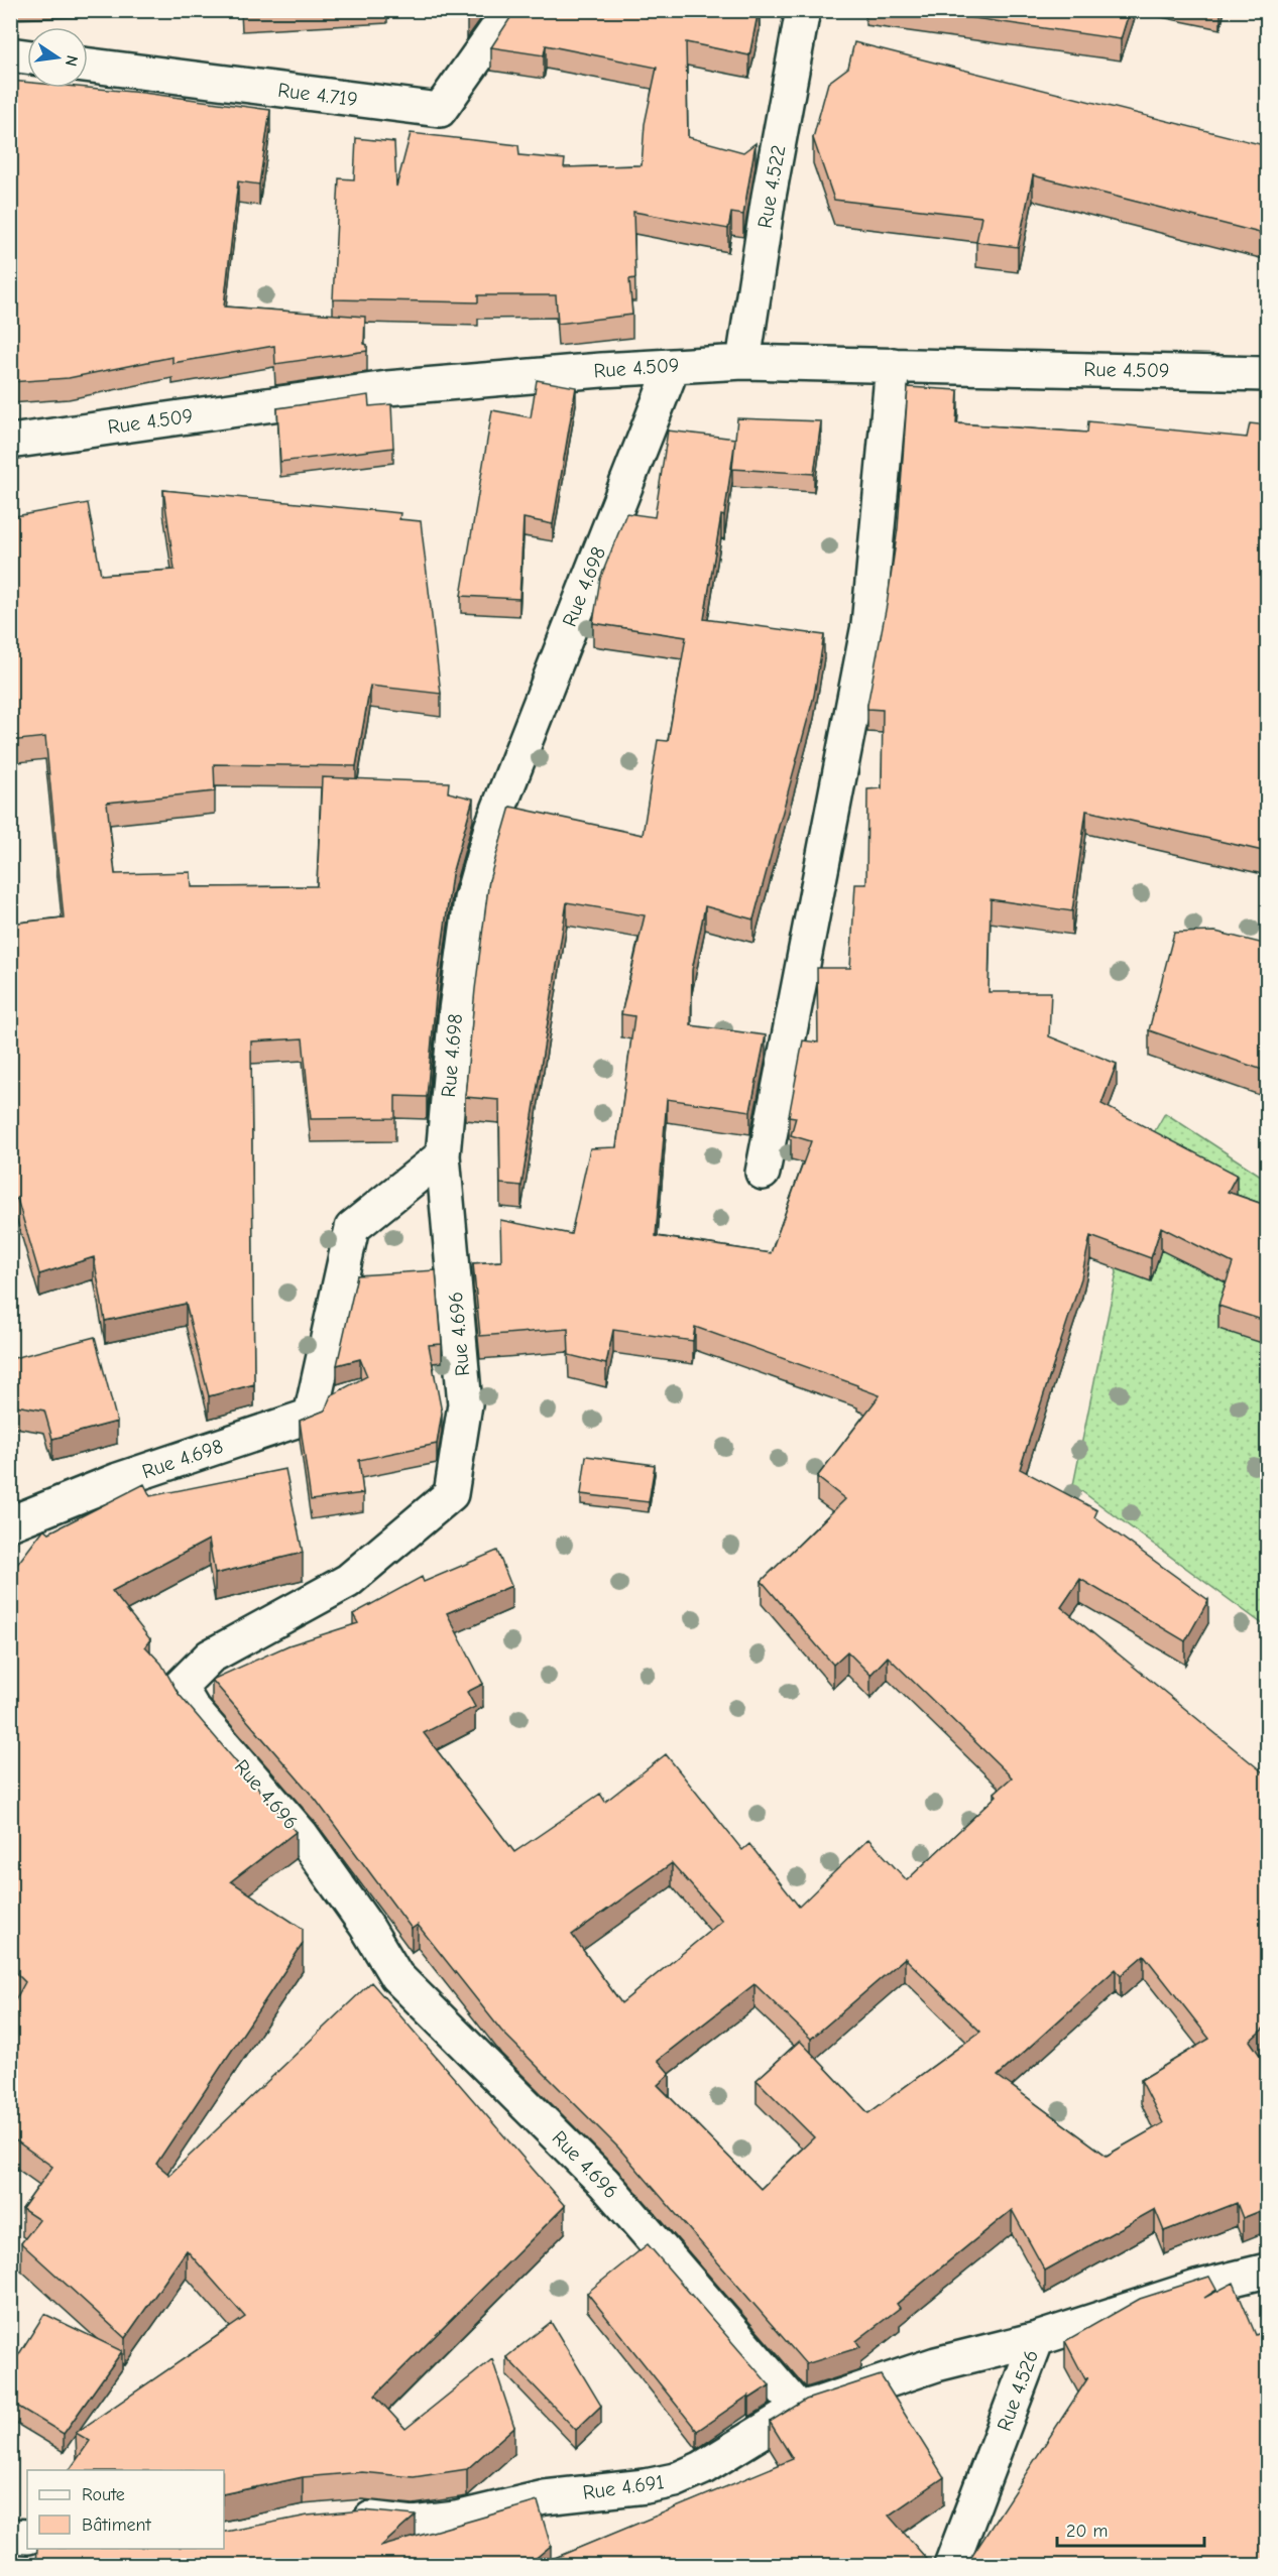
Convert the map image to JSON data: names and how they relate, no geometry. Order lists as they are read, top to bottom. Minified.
{"streets":{"street":["Rue 4.719","Rue 4.522","Rue 4.509","Rue 4.698","Rue 4.696","Rue 4.526","Rue 4.691"]},"crossings":[["Rue 4.522","Rue 4.509"],["Rue 4.509","Rue 4.698"],["Rue 4.698","Rue 4.696"],["Rue 4.696","Rue 4.691"],["Rue 4.526","Rue 4.691"]],"legend":["Route","Bâtiment"],"scale_bar":"20 m","north":"right"}
